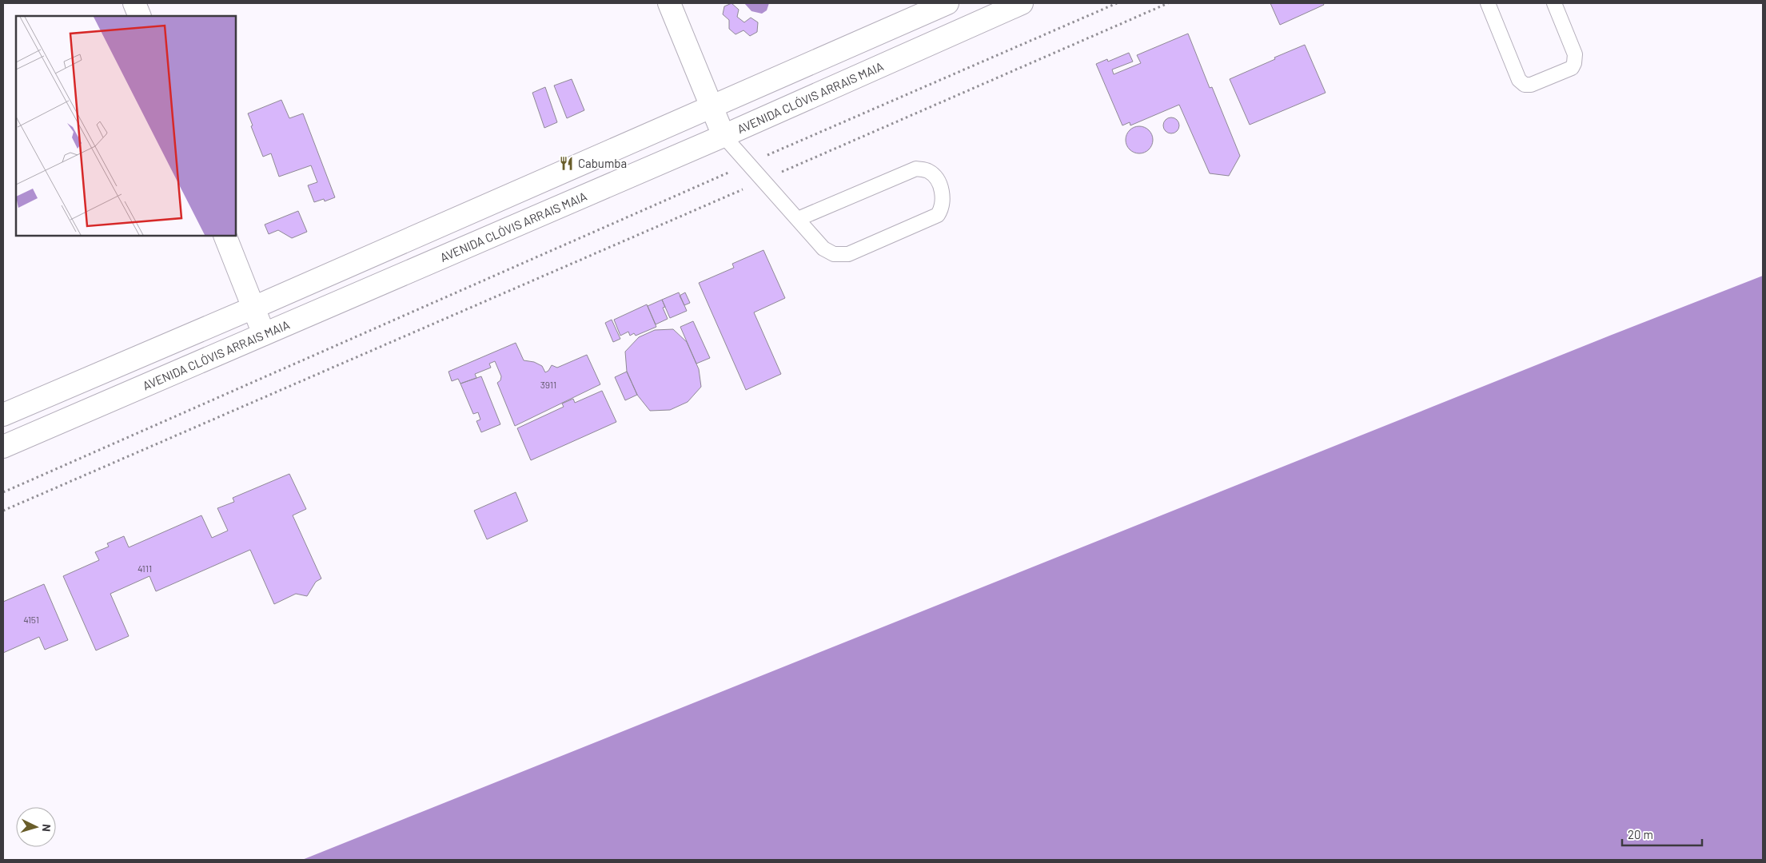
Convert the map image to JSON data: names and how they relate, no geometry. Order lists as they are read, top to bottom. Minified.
{"streets":{"main road":["AVENIDA CLÓVIS ARRAIS MAIA"]},"places":{"restaurant":["Cabumba"]},"house_numbers":["3911","4111","4151"],"scale_bar":"20 m","north":"right"}
